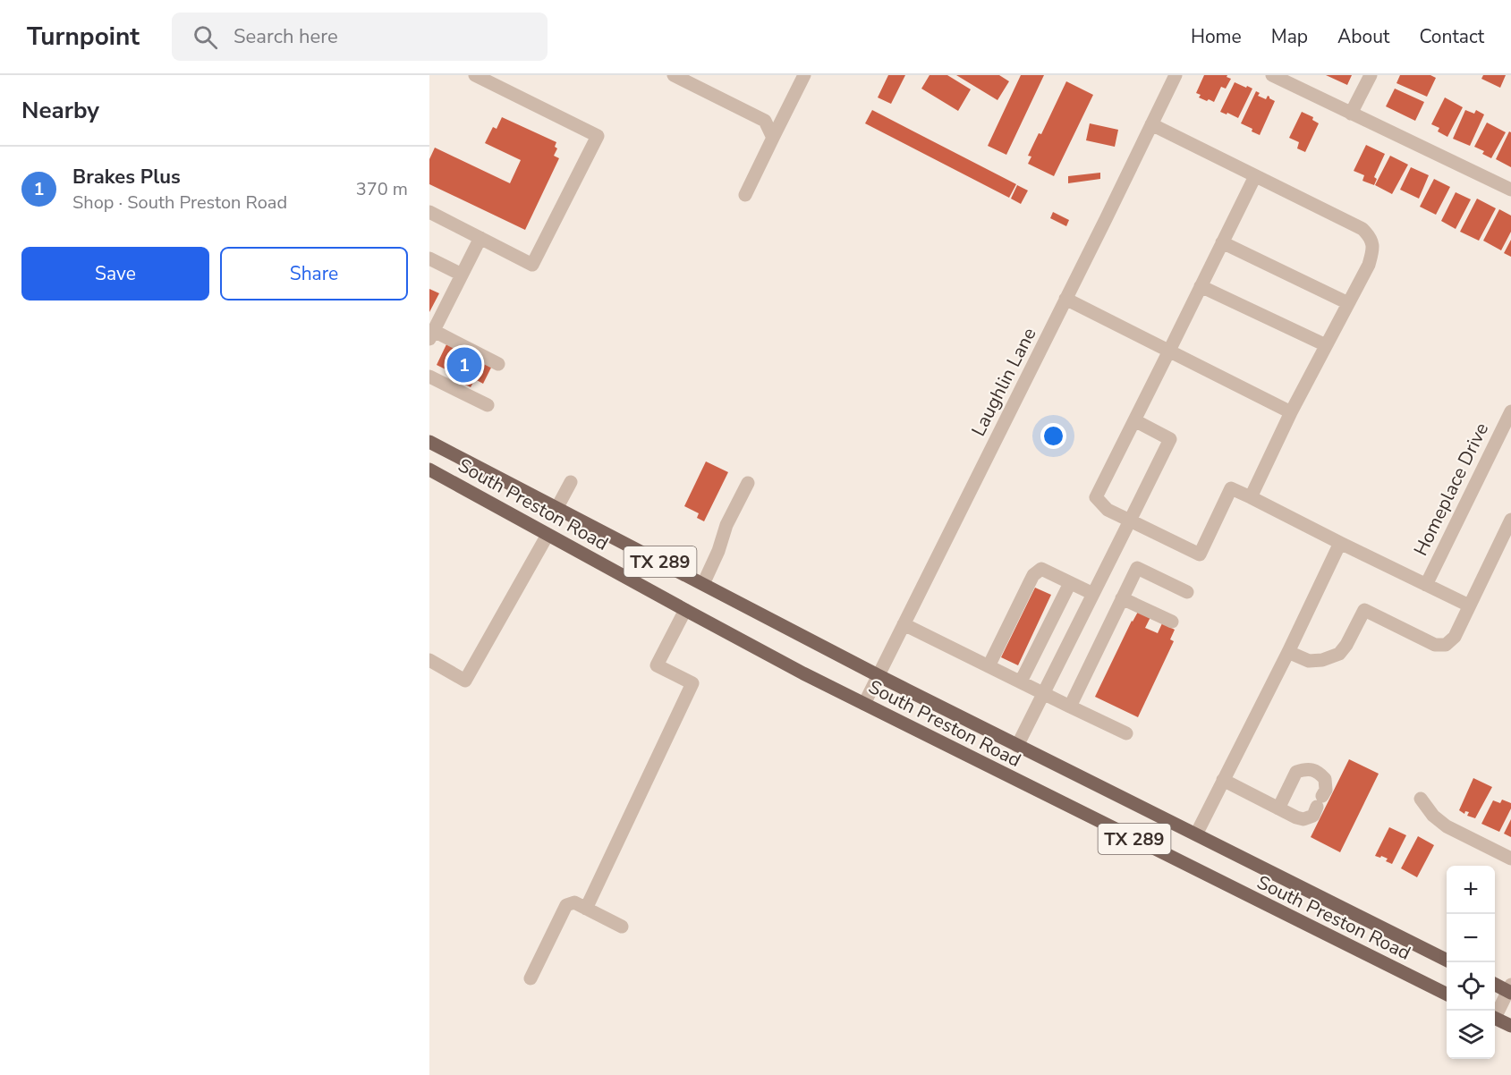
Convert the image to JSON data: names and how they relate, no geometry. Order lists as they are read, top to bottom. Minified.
{"streets":{"main road":["South Preston Road","TX 289"],"street":["Laughlin Lane","Homeplace Drive"]},"crossings":[["Laughlin Lane","South Preston Road"]],"page":{"header":"Turnpoint","search":"Search here","nav":["Home","Map","About","Contact"],"heading":"Nearby","list":[{"mark":"1","name":"Brakes Plus","note":"Shop · South Preston Road","value":"370 m"}],"buttons":["Save","Share"],"pins":"1","map_buttons":["+","−"]}}
